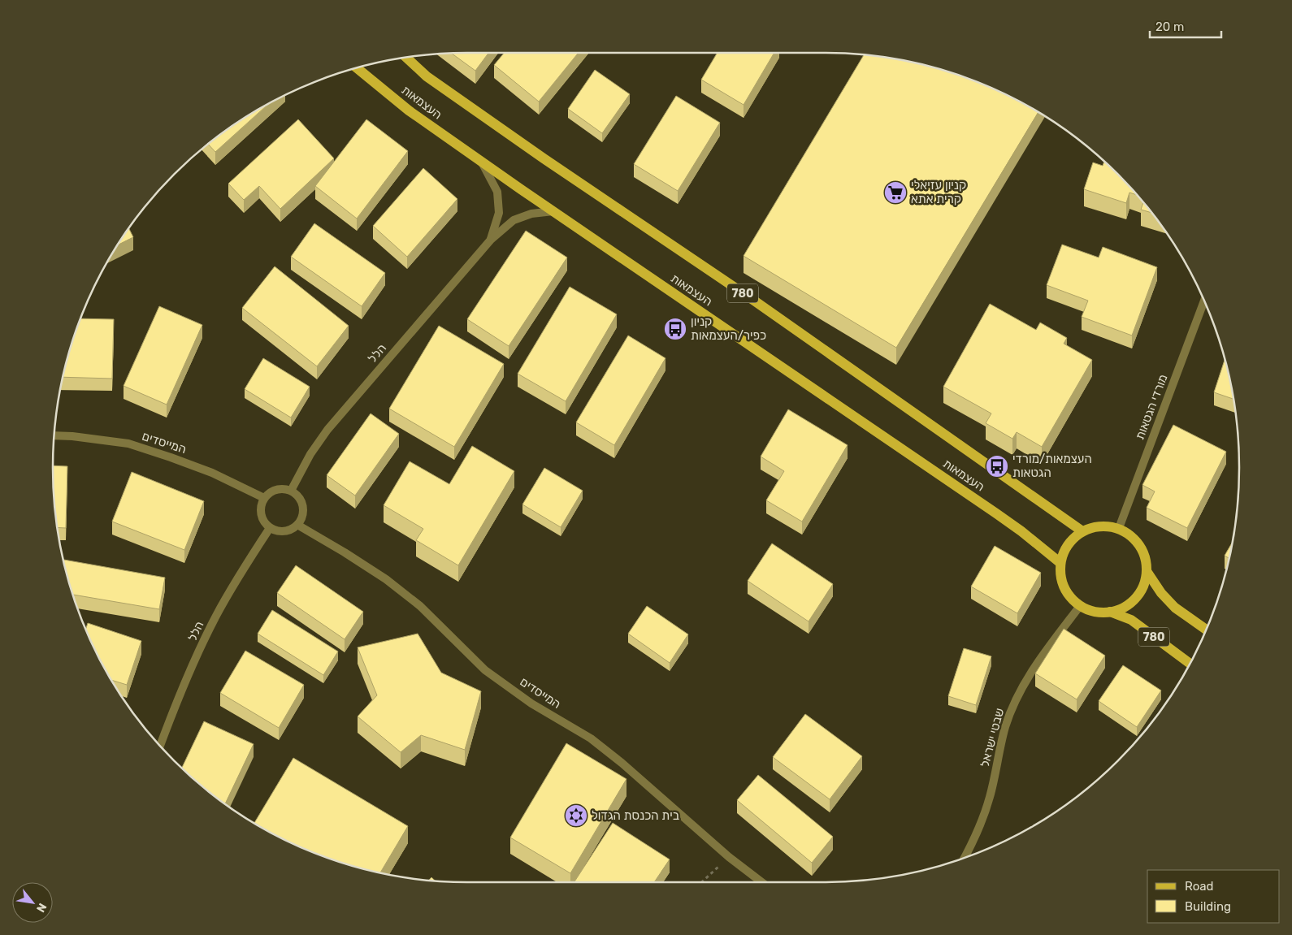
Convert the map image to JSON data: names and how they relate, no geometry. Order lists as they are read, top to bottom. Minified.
{"streets":{"main road":["העצמאות","780"],"street":["הלל","מורדי הגטאות","המייסדים","שבטי ישראל"]},"crossings":[["העצמאות","780"],["העצמאות","הלל"],["העצמאות","מורדי הגטאות"],["העצמאות","שבטי ישראל"],["780","מורדי הגטאות"],["780","שבטי ישראל"],["הלל","המייסדים"],["מורדי הגטאות","שבטי ישראל"]],"places":{"supermarket":["קניון עזיאלי קרית אתא"],"bus stop":["קניון כפיר/העצמאות","העצמאות/מורדי הגטאות"],"synagogue":["בית הכנסת הגדול"]},"legend":["Road","Building"],"scale_bar":"20 m","north":"bottom right"}
